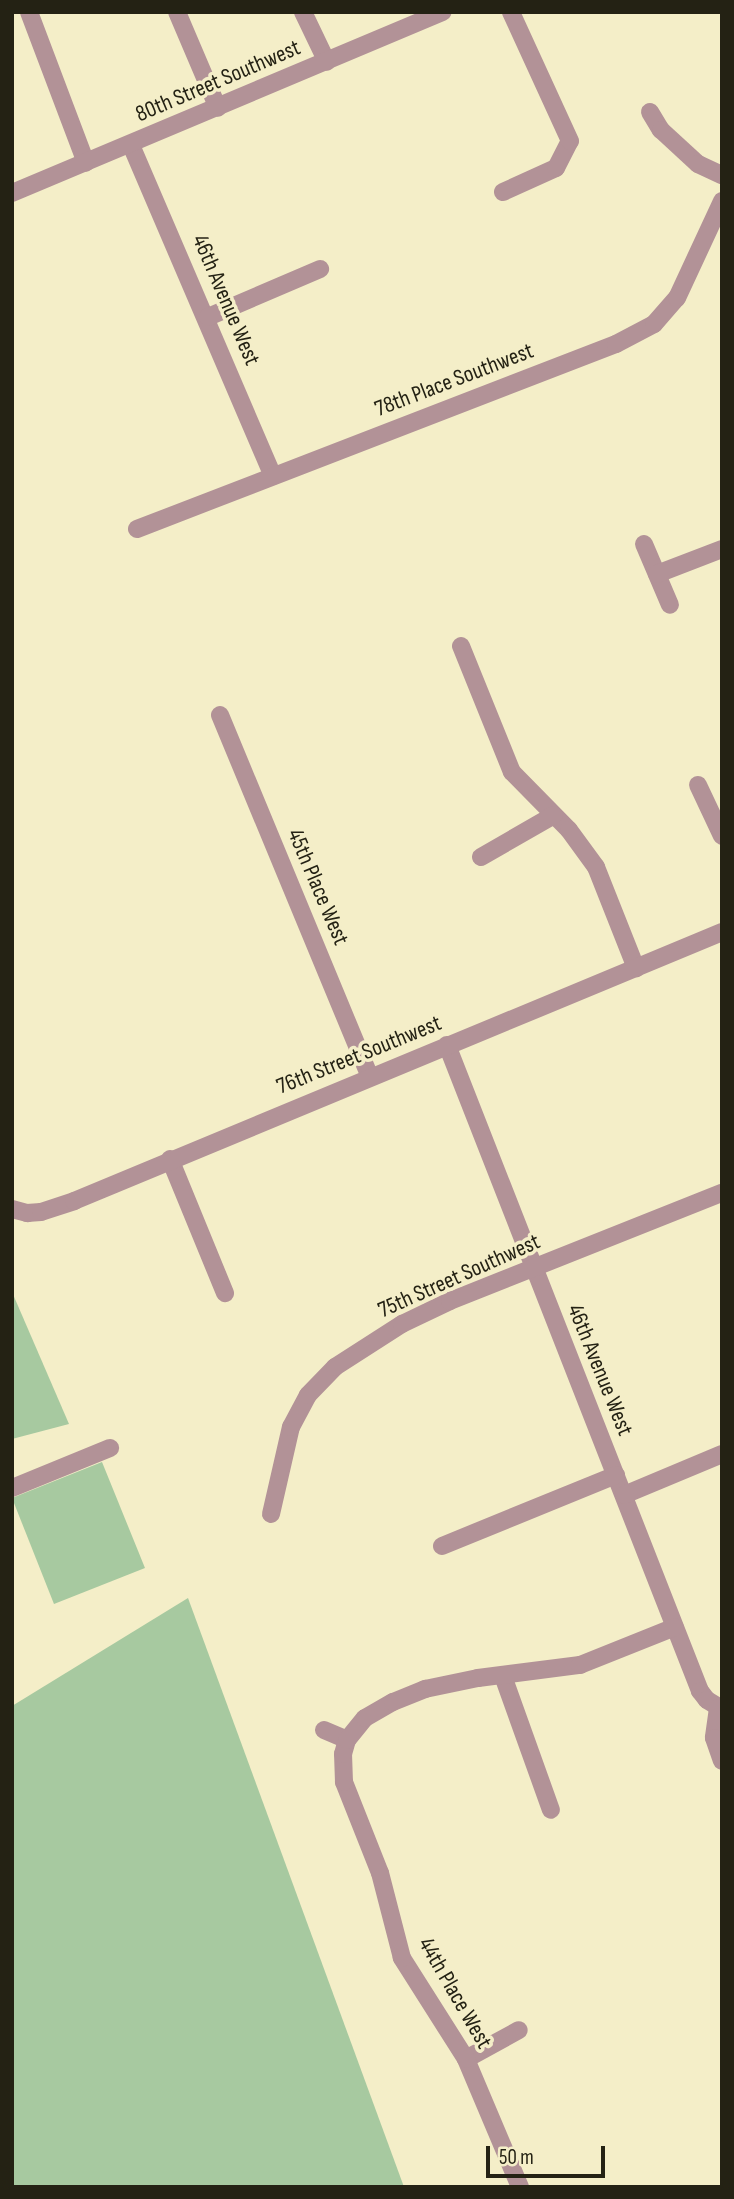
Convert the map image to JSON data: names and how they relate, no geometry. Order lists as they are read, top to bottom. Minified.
{"streets":{"street":["80th Street Southwest","46th Avenue West","78th Place Southwest","45th Place West","76th Street Southwest","75th Street Southwest","44th Place West"]},"crossings":[["80th Street Southwest","46th Avenue West"],["46th Avenue West","78th Place Southwest"],["46th Avenue West","76th Street Southwest"],["46th Avenue West","75th Street Southwest"],["45th Place West","76th Street Southwest"]],"scale_bar":"50 m"}
